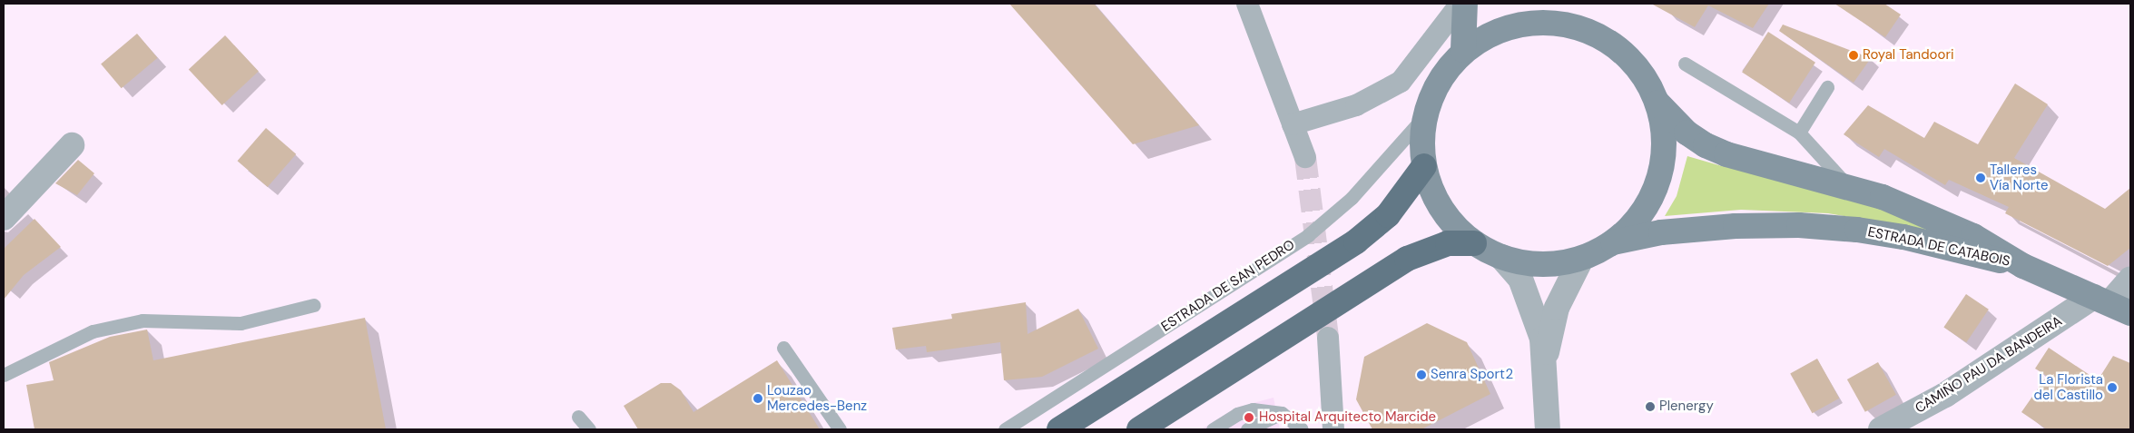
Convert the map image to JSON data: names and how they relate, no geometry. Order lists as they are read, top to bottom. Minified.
{"streets":{"main road":["ESTRADA DE CATABOIS"],"street":["CAMIÑO PAU DA BANDEIRA"],"lane":["ESTRADA DE SAN PEDRO"]},"crossings":[["ESTRADA DE CATABOIS","ESTRADA DE SAN PEDRO"],["ESTRADA DE CATABOIS","CAMIÑO PAU DA BANDEIRA"]],"places":["Royal Tandoori","Talleres Vía Norte","Senra Sport2","La Florista del Castillo","Louzao Mercedes-Benz","Plenergy","Hospital Arquitecto Marcide"]}
